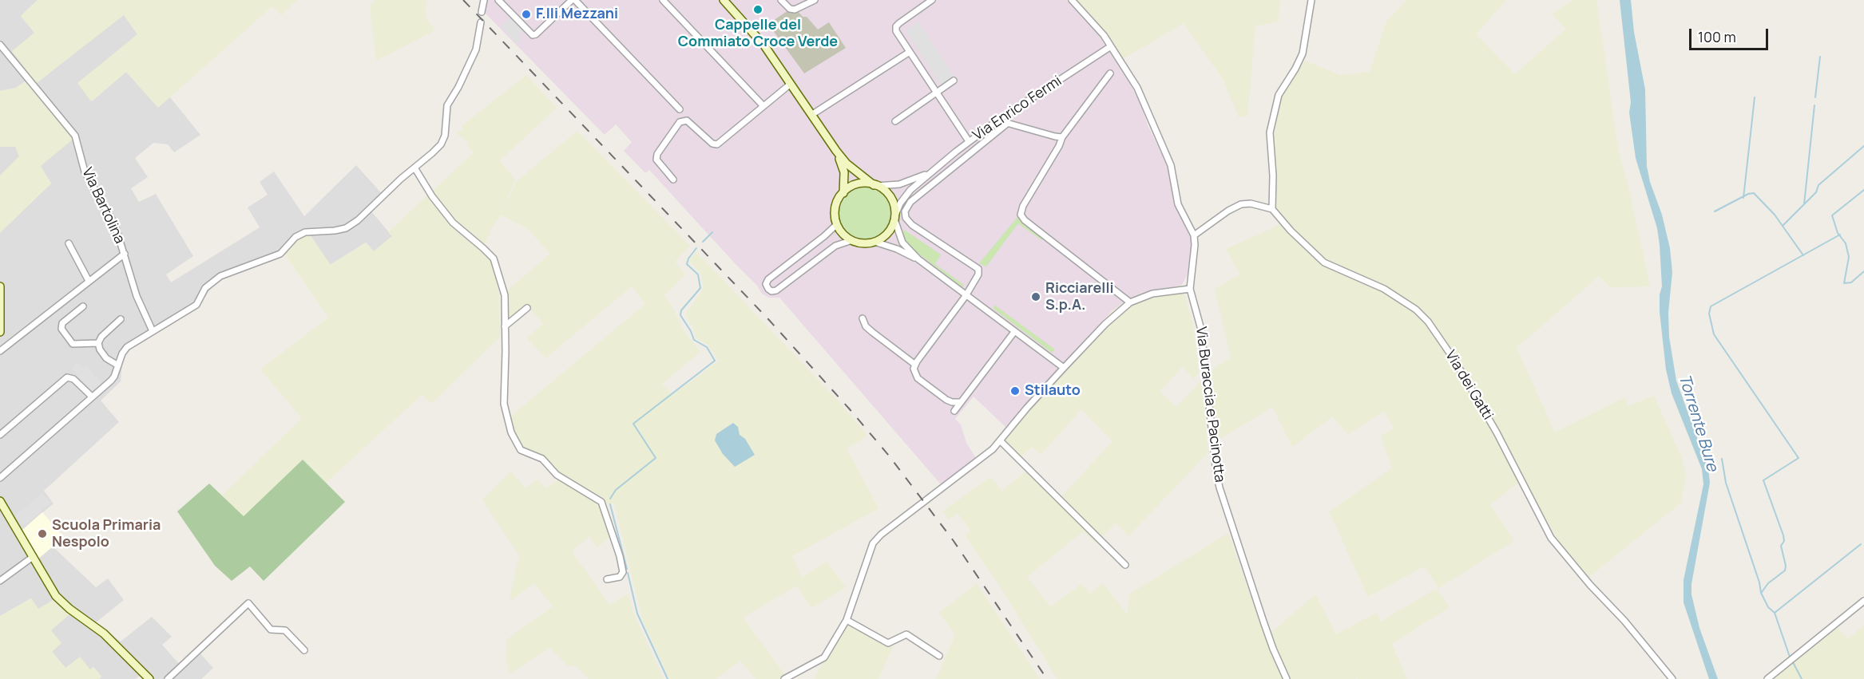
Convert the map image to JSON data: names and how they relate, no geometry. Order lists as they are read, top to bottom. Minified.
{"streets":{"street":["Via Enrico Fermi","Via Bartolina","Via dei Gatti","Via Buraccia e Pacinotta"]},"water":["Torrente Bure"],"places":["Cappelle del Commiato Croce Verde","F.lli Mezzani","Ricciarelli S.p.A.","Stilauto","Scuola Primaria Nespolo"],"scale_bar":"100 m"}
